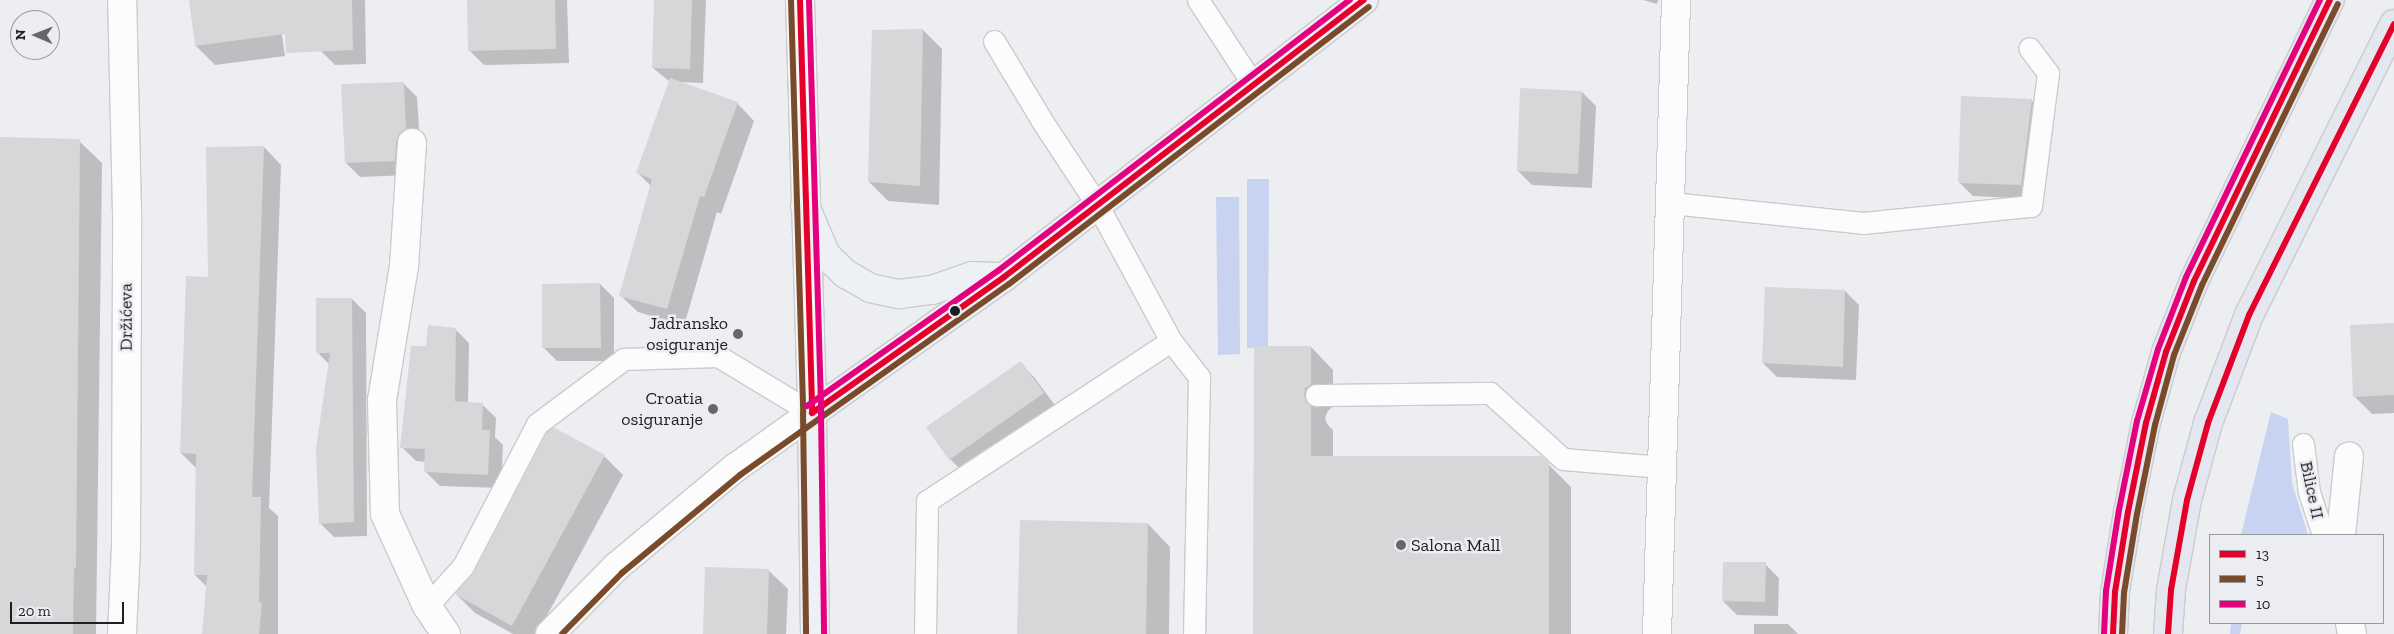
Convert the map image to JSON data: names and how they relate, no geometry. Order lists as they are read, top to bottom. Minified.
{"streets":{"street":["Držićeva","Bilice II"]},"places":["Jadransko osiguranje","Croatia osiguranje","Salona Mall"],"lines":["transit line 13","transit line 5","transit line 10"],"legend":["13","5","10"],"scale_bar":"20 m","north":"left"}
